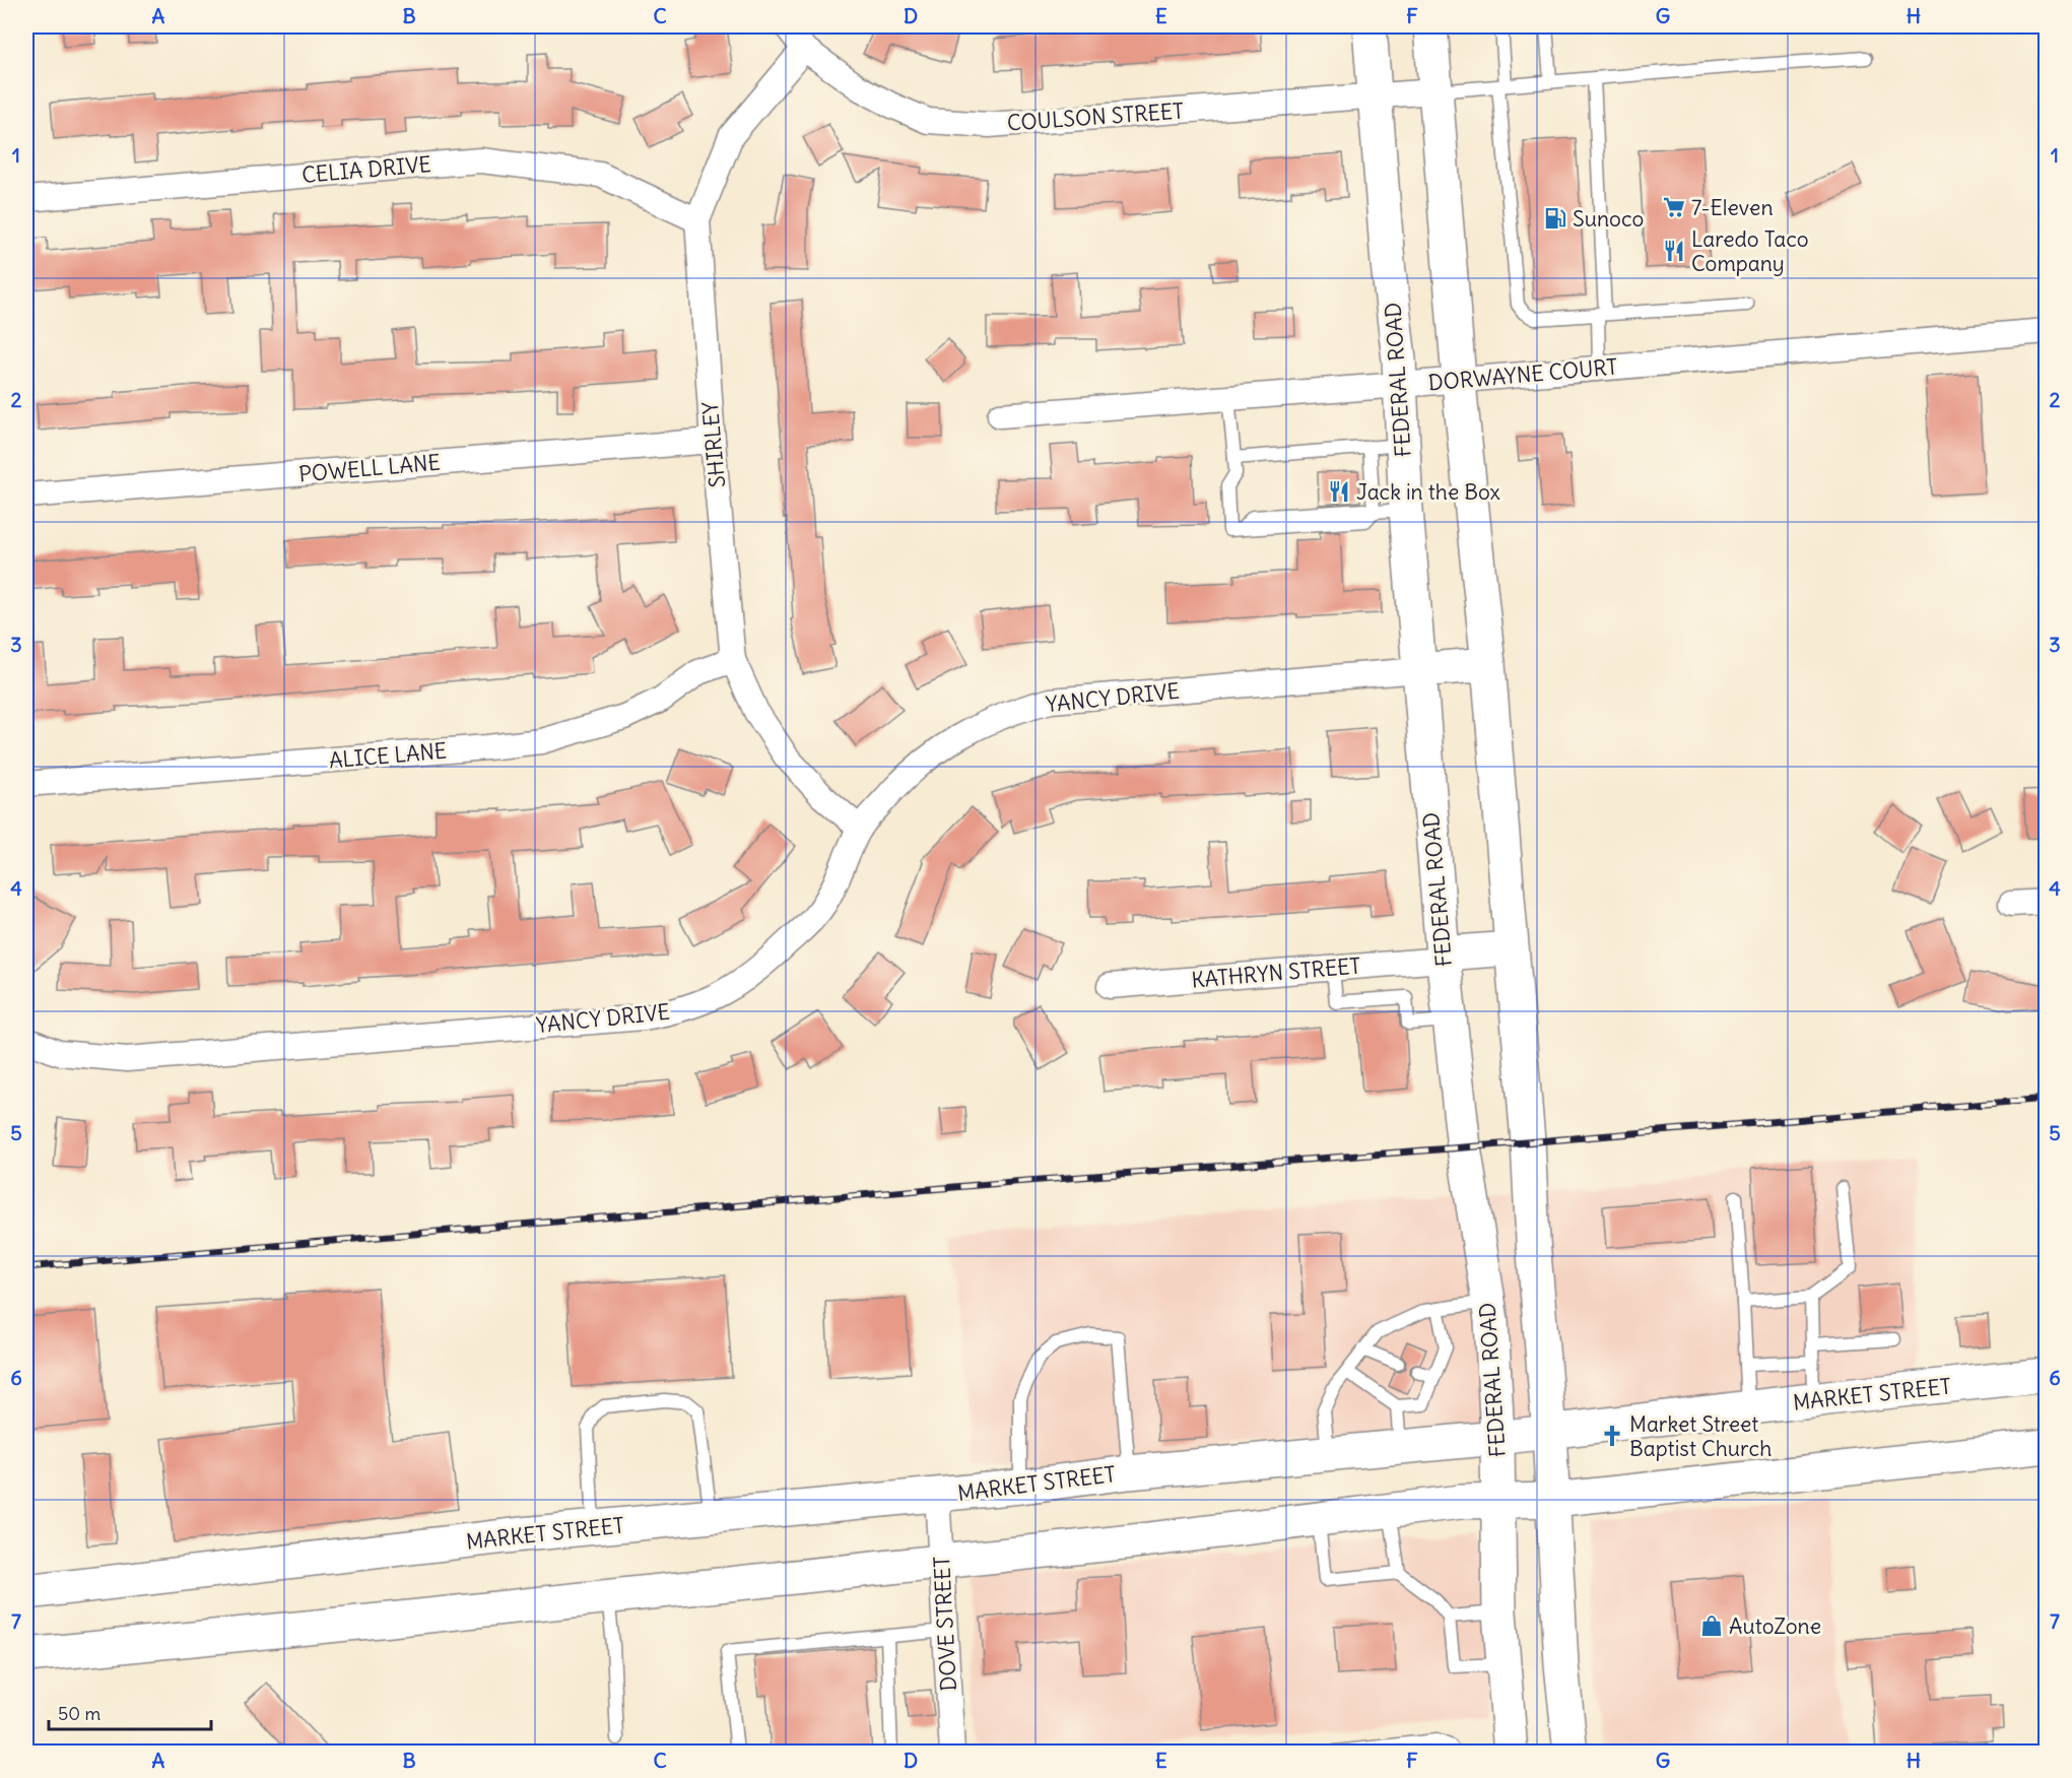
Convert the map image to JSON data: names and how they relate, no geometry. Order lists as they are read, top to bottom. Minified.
{"streets":{"main road":["FEDERAL ROAD","MARKET STREET"],"street":["COULSON STREET","CELIA DRIVE","DORWAYNE COURT","SHIRLEY","POWELL LANE","YANCY DRIVE","ALICE LANE","KATHRYN STREET","DOVE STREET"]},"crossings":[["COULSON STREET","FEDERAL ROAD"],["COULSON STREET","SHIRLEY"],["CELIA DRIVE","SHIRLEY"],["DORWAYNE COURT","FEDERAL ROAD"],["FEDERAL ROAD","YANCY DRIVE"],["FEDERAL ROAD","KATHRYN STREET"],["FEDERAL ROAD","MARKET STREET"],["SHIRLEY","POWELL LANE"],["SHIRLEY","YANCY DRIVE"],["SHIRLEY","ALICE LANE"],["MARKET STREET","DOVE STREET"]],"places":{"supermarket":["7-Eleven"],"fuel station":["Sunoco"],"restaurant":["Laredo Taco Company","Jack in the Box"],"church":["Market Street Baptist Church"],"shop":["AutoZone"]},"scale_bar":"50 m","grid":{"columns":["A","B","C","D","E","F","G","H"],"rows":["1","2","3","4","5","6","7"]}}
